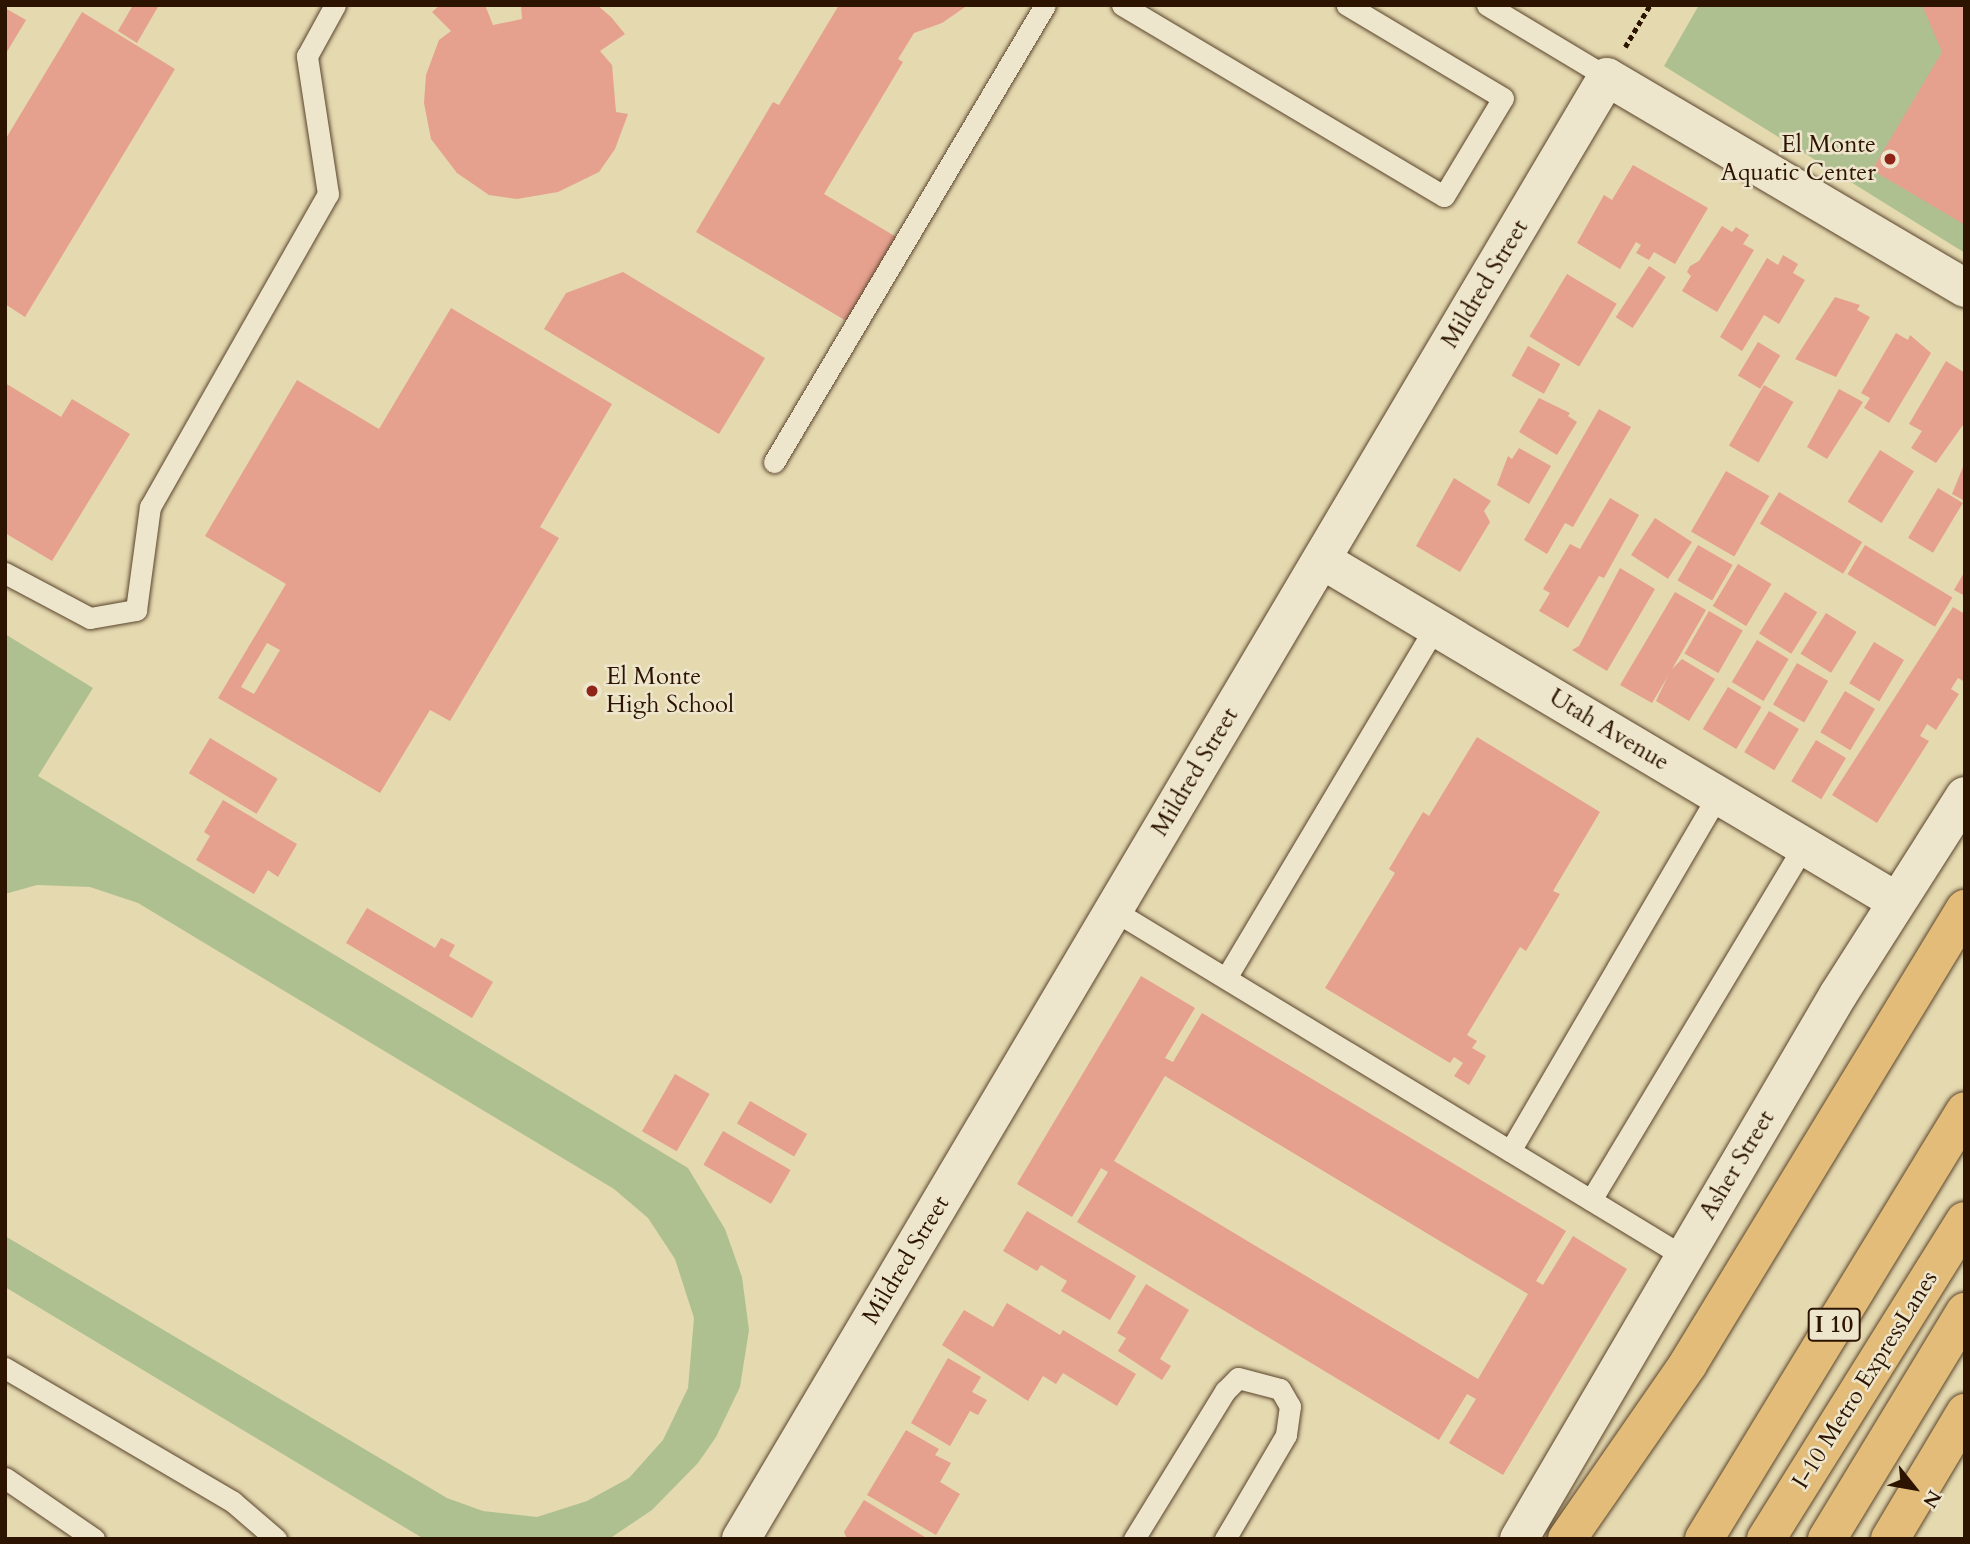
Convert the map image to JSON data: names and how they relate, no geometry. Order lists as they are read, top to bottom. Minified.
{"streets":{"highway":["I 10","I-10 Metro ExpressLanes"],"street":["Mildred Street","Utah Avenue","Asher Street"]},"crossings":[["Mildred Street","Utah Avenue"],["Utah Avenue","Asher Street"]],"places":["El Monte Aquatic Center","El Monte High School"],"north":"bottom right"}
